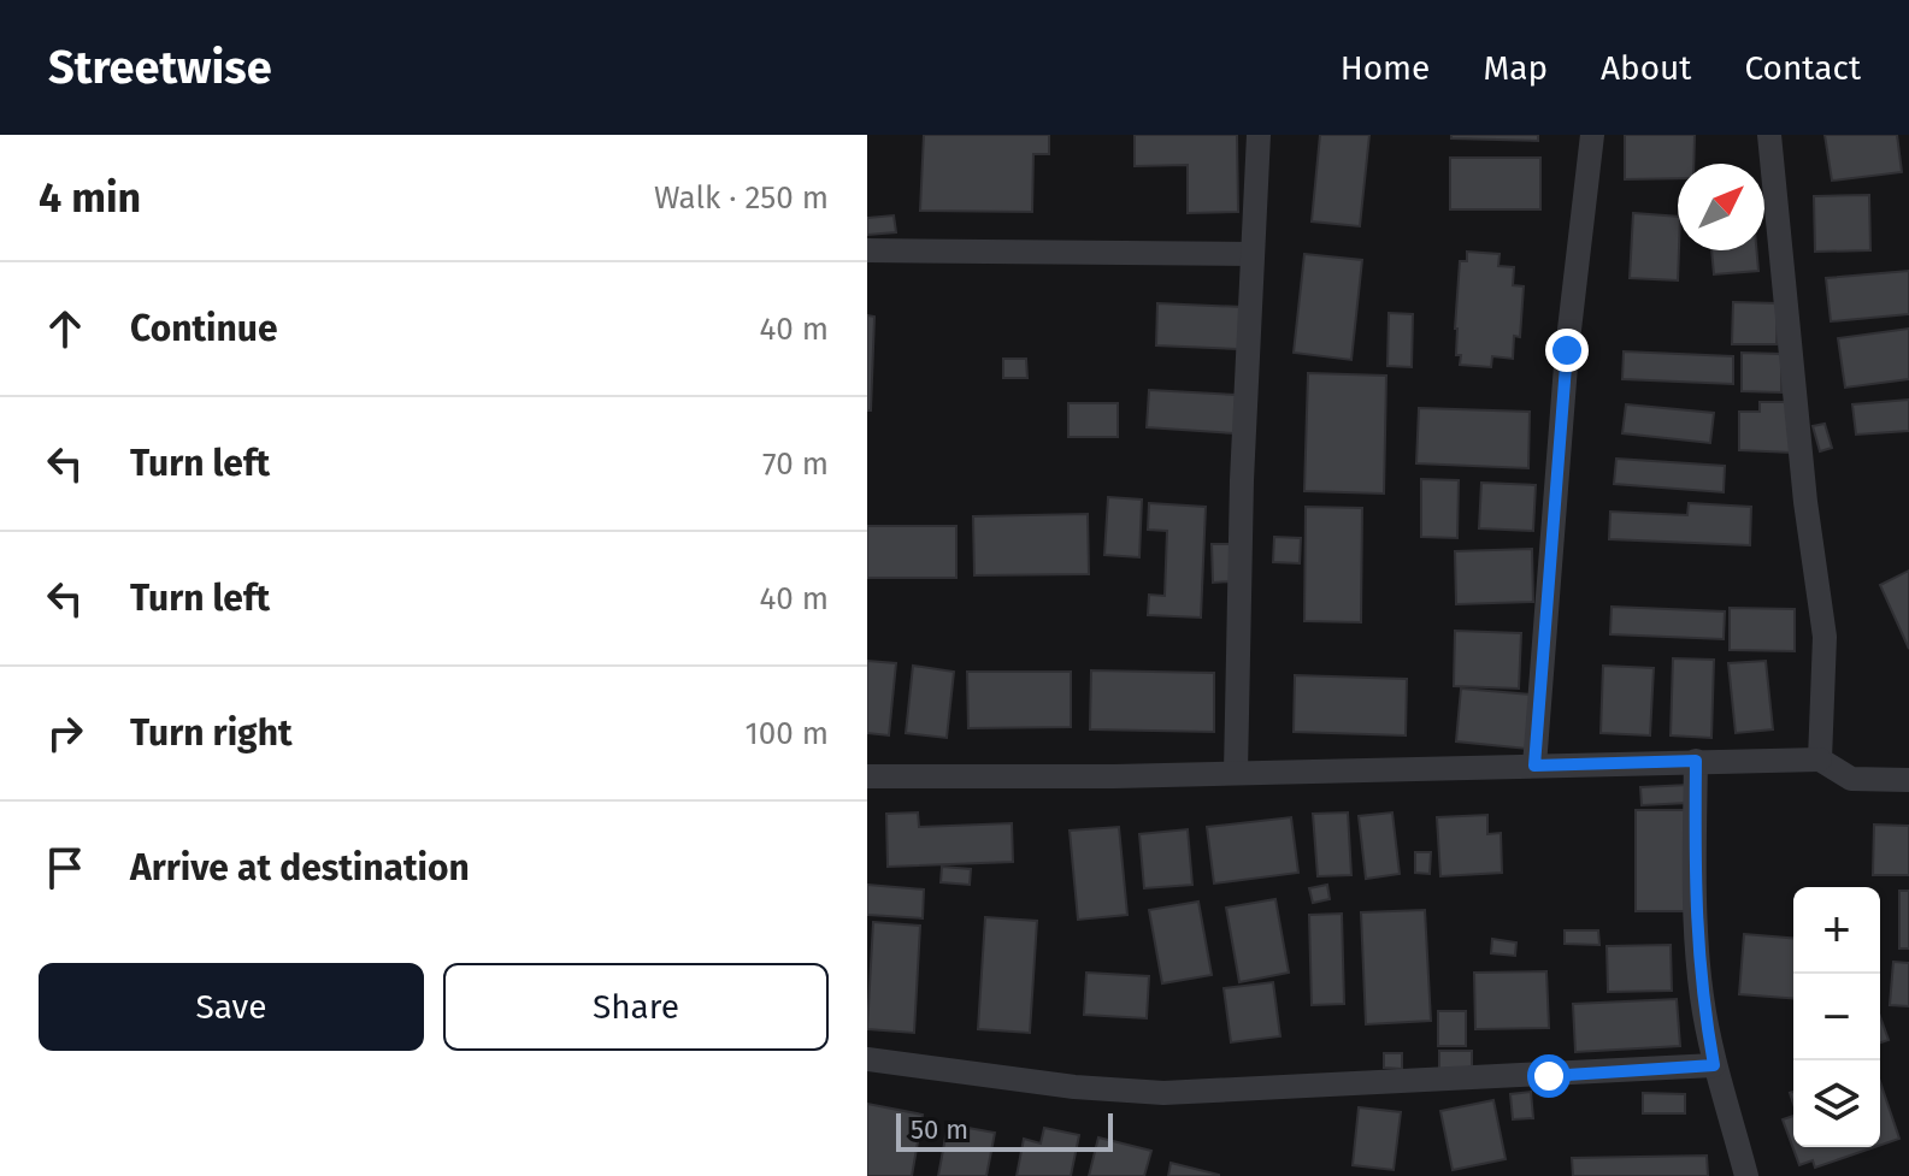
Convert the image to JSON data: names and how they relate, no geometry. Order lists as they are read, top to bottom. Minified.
{"scale_bar":"50 m","north":"top right","page":{"header":"Streetwise","nav":["Home","Map","About","Contact"],"heading":["4 min","Walk · 250 m"],"list":[["Continue","40 m"],["Turn left","70 m"],["Turn left","40 m"],["Turn right","100 m"],"Arrive at destination"],"map_buttons":["+","−"],"buttons":["Save","Share"],"scale":"50 m"}}
